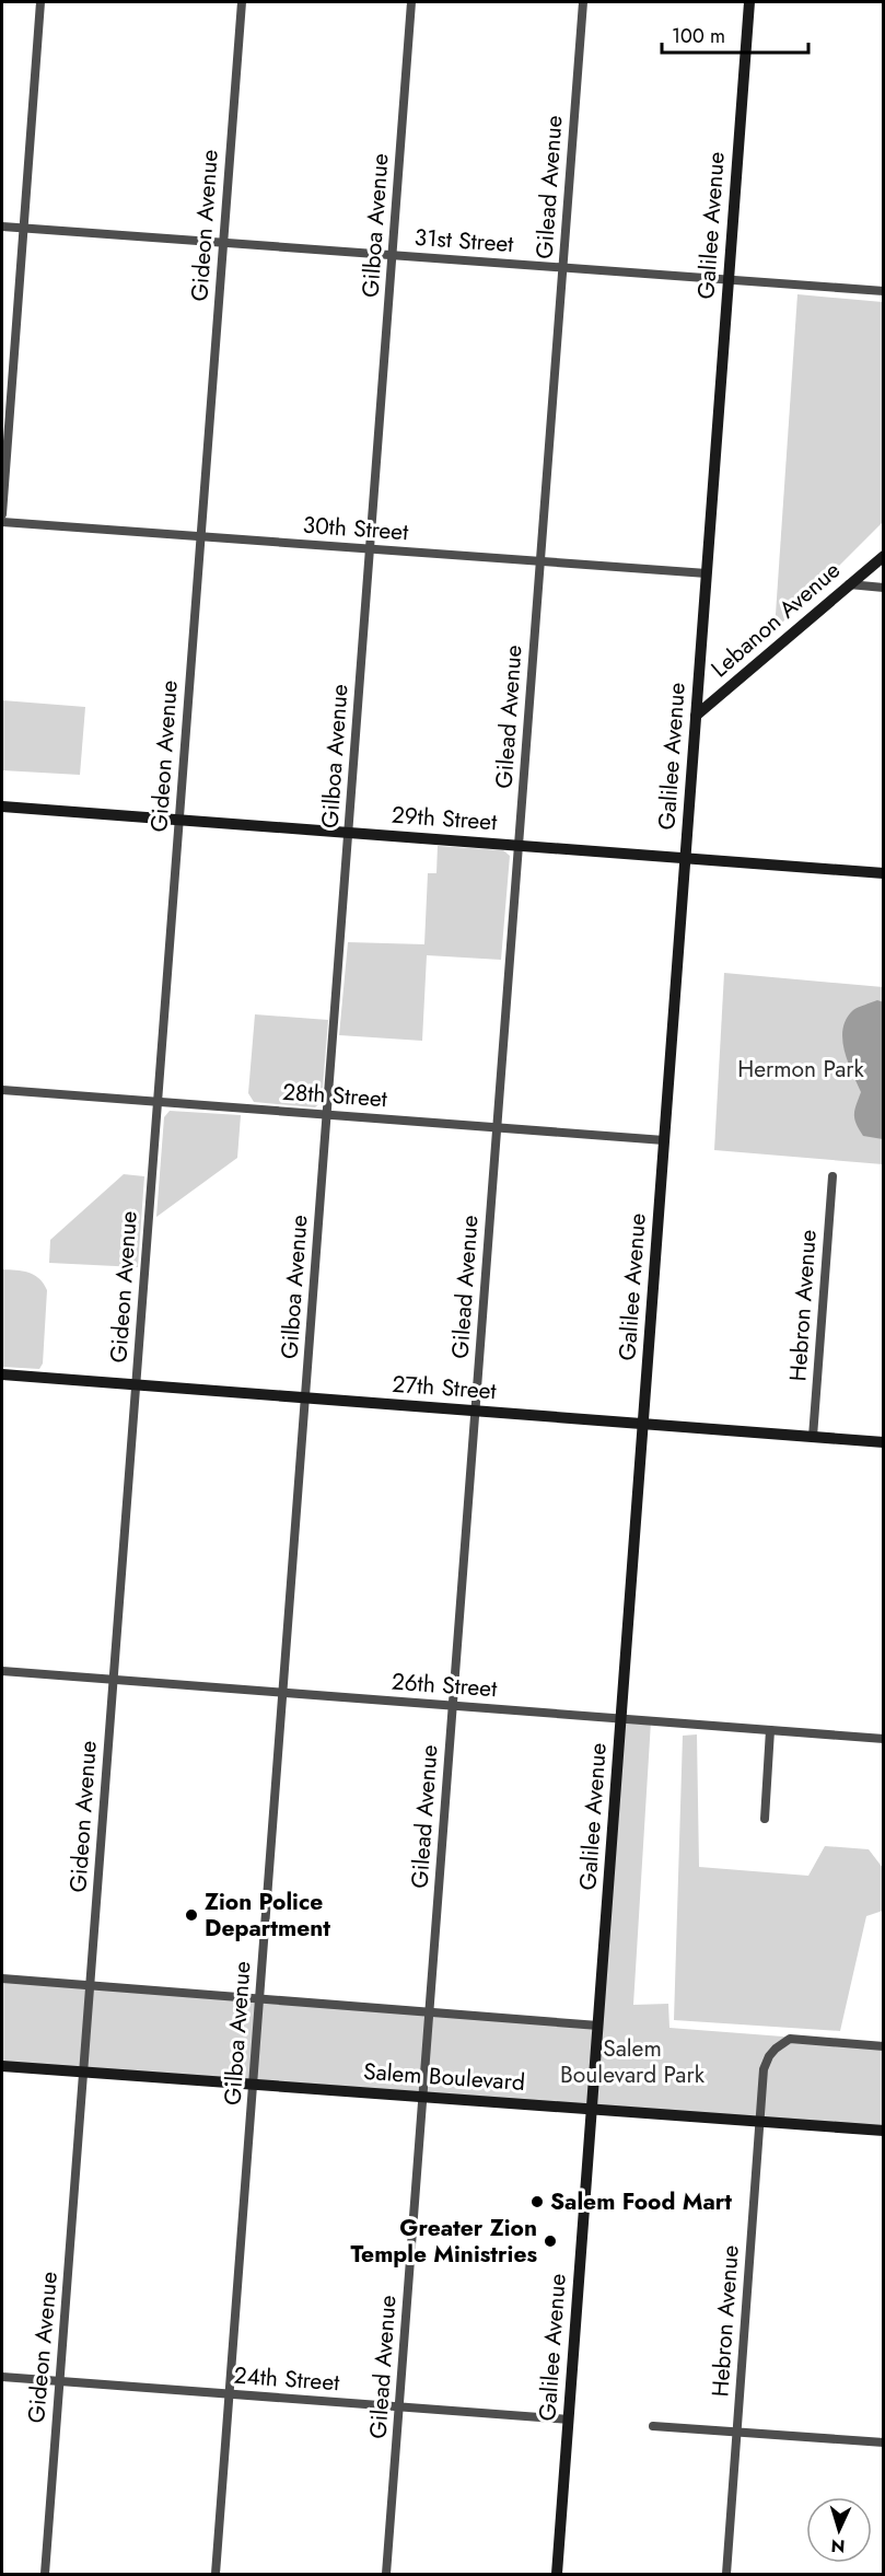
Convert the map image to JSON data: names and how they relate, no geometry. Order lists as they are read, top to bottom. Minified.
{"streets":{"street":["Gilead Avenue","Gideon Avenue","Gilboa Avenue","Galilee Avenue","31st Street","30th Street","Lebanon Avenue","29th Street","28th Street","Hebron Avenue","27th Street","26th Street","Salem Boulevard","24th Street"]},"crossings":[["Gilead Avenue","31st Street"],["Gilead Avenue","30th Street"],["Gilead Avenue","29th Street"],["Gilead Avenue","28th Street"],["Gilead Avenue","27th Street"],["Gilead Avenue","26th Street"],["Gilead Avenue","Salem Boulevard"],["Gilead Avenue","24th Street"],["Gideon Avenue","31st Street"],["Gideon Avenue","30th Street"],["Gideon Avenue","29th Street"],["Gideon Avenue","28th Street"],["Gideon Avenue","27th Street"],["Gideon Avenue","26th Street"],["Gideon Avenue","Salem Boulevard"],["Gideon Avenue","24th Street"],["Gilboa Avenue","31st Street"],["Gilboa Avenue","30th Street"],["Gilboa Avenue","29th Street"],["Gilboa Avenue","28th Street"],["Gilboa Avenue","27th Street"],["Gilboa Avenue","26th Street"],["Gilboa Avenue","Salem Boulevard"],["Gilboa Avenue","24th Street"],["Galilee Avenue","31st Street"],["Galilee Avenue","30th Street"],["Galilee Avenue","Lebanon Avenue"],["Galilee Avenue","29th Street"],["Galilee Avenue","28th Street"],["Galilee Avenue","27th Street"],["Galilee Avenue","26th Street"],["Galilee Avenue","Salem Boulevard"],["Galilee Avenue","24th Street"],["Hebron Avenue","27th Street"],["Hebron Avenue","Salem Boulevard"]],"parks":["Hermon Park","Salem Boulevard Park"],"places":["Zion Police Department","Salem Food Mart","Greater Zion Temple Ministries"],"scale_bar":"100 m","north":"bottom"}
